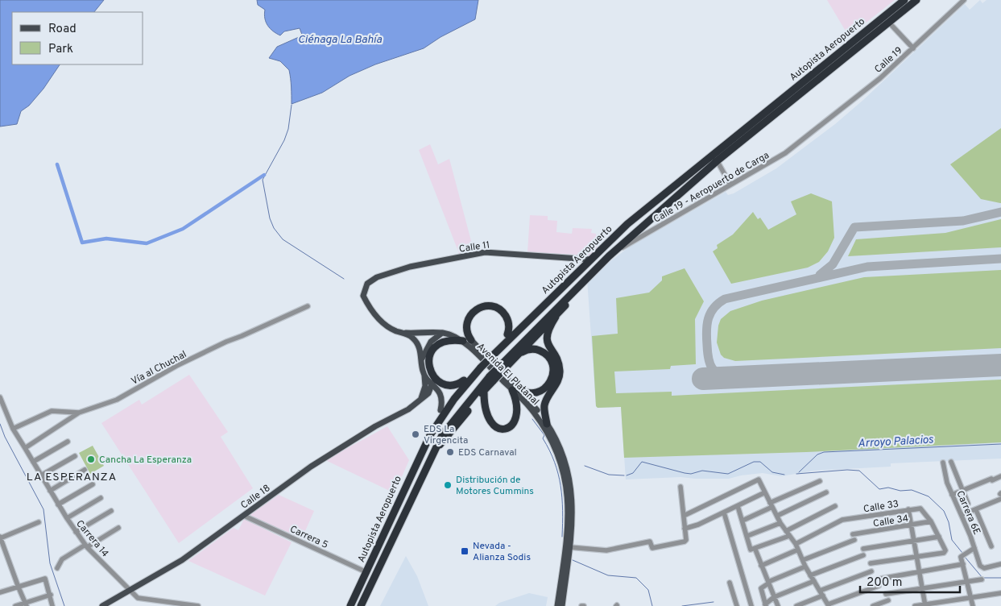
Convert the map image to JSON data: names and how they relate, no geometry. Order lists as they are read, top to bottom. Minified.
{"streets":{"highway":["Autopista Aeropuerto"],"main road":["Calle 11","Avenida El Platanal","Calle 18"],"street":["Calle 19","Calle 19 - Aeropuerto de Carga","Vía al Chuchal","Calle 33","Carrera 6E","Calle 34","Carrera 5","Carrera 14"]},"crossings":[["Autopista Aeropuerto","Calle 19 - Aeropuerto de Carga"],["Autopista Aeropuerto","Calle 11"],["Autopista Aeropuerto","Carrera 5"],["Calle 19","Calle 19 - Aeropuerto de Carga"],["Calle 11","Avenida El Platanal"],["Vía al Chuchal","Carrera 14"],["Calle 18","Carrera 5"],["Calle 18","Carrera 14"],["Calle 33","Calle 34"]],"districts":["LA ESPERANZA"],"water":["Ciénaga La Bahía","Arroyo Palacios"],"places":{"other":["EDS La Virgencita","EDS Carnaval","Cancha La Esperanza","Distribución de Motores Cummins"],"transit":["Nevada - Alianza Sodis"]},"legend":["Road","Park"],"scale_bar":"200 m"}
